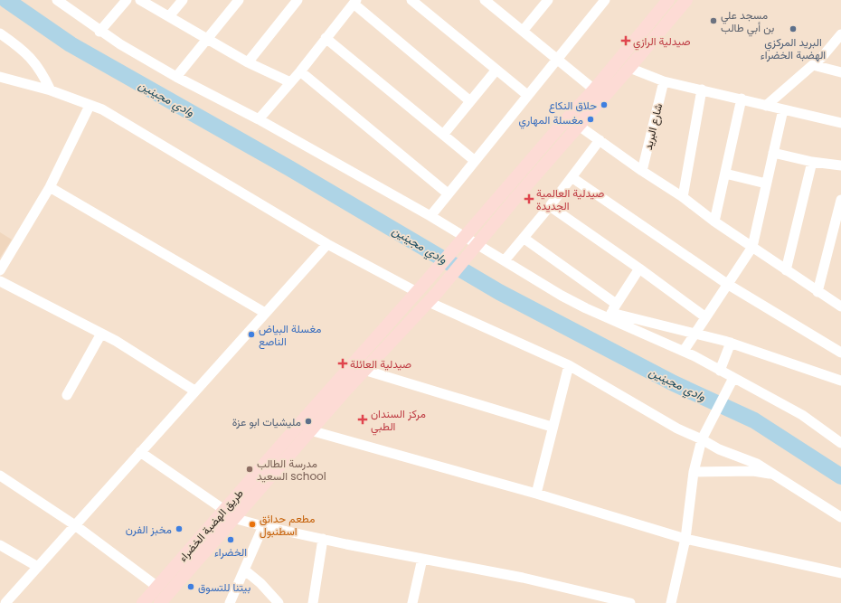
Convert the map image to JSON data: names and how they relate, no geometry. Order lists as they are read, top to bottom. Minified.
{"streets":{"main road":["طريق الهضبة الخضراء"],"street":["شارع البريد"]},"water":["وادي مجينين"],"places":{"other":["مسجد علي بن أبي طالب","البريد المركزي الهضبة الخضراء","حلاق النكاع","مغسلة المهاري","مغسلة البياض الناصع","مليشيات ابو عزة","مدرسة الطالب السعيد school","مطعم حدائق اسطنبول","مخبز الفرن","الخضراء","بيتنا للتسوق"],"health":["صيدلية الرازي","صيدلية العالمية الجديدة","صيدلية العائلة","مركز السندان الطبي"]}}
